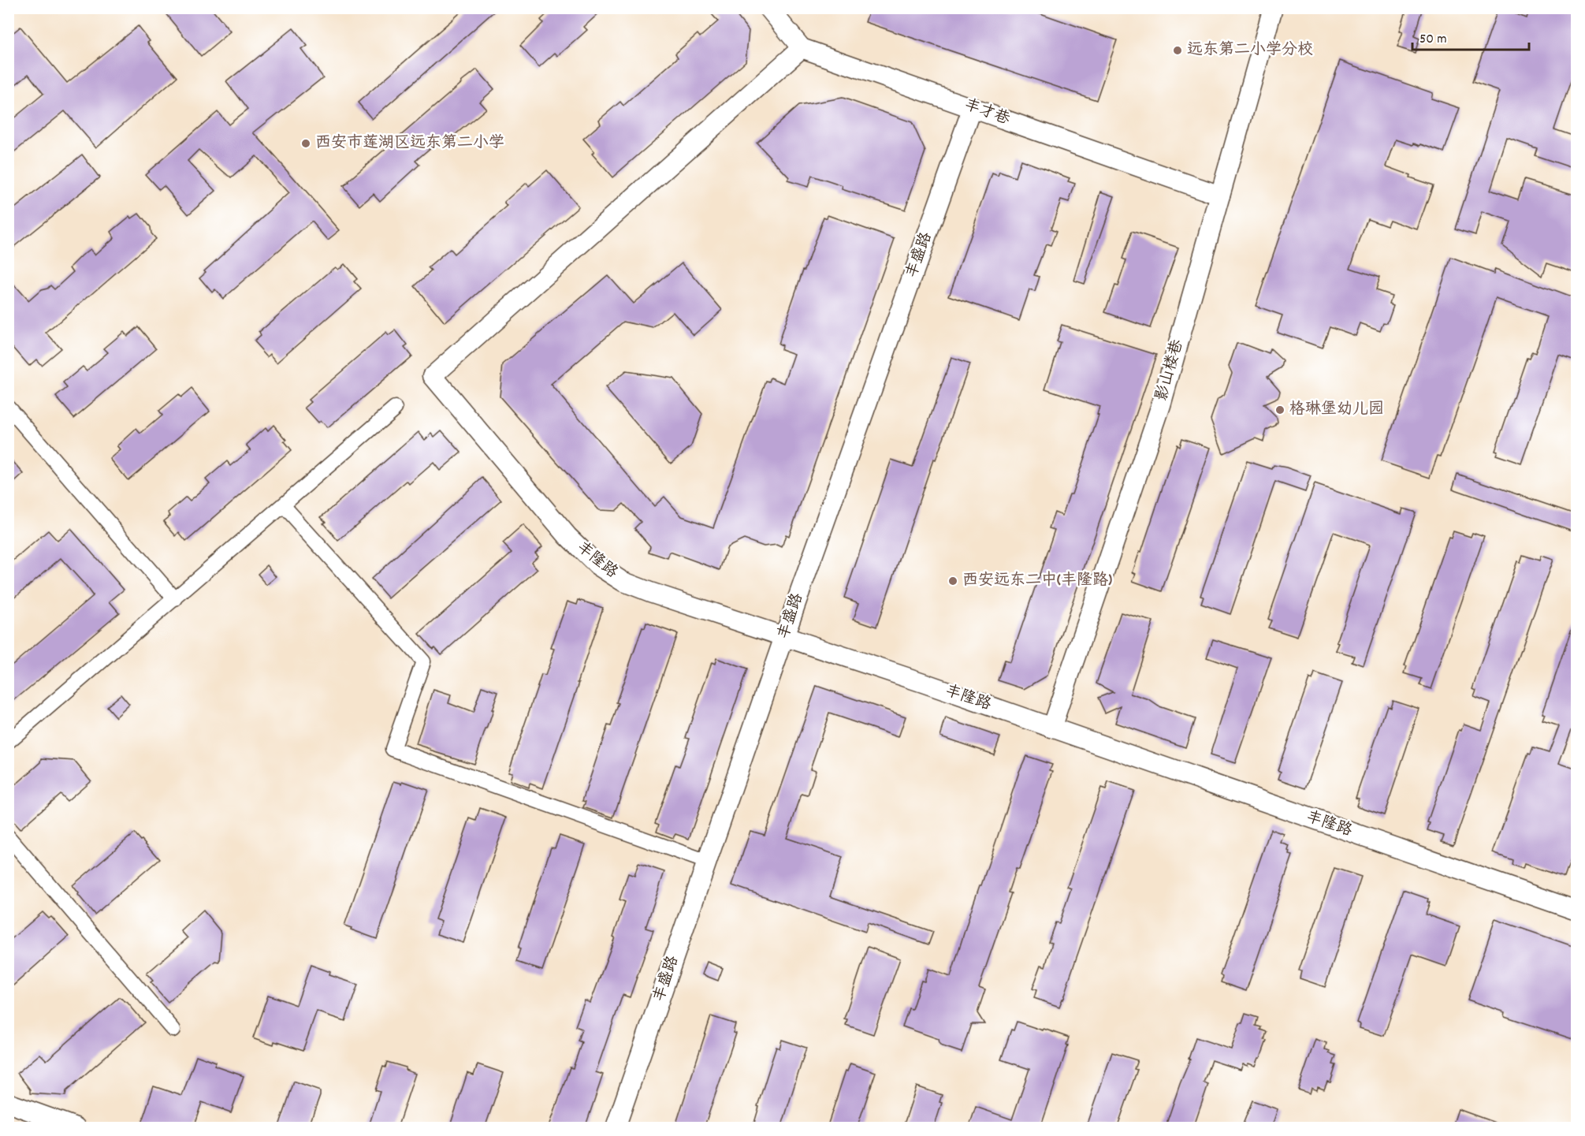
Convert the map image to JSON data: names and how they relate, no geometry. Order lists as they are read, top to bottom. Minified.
{"streets":{"street":["丰才巷","丰盛路","影山楼巷","丰隆路"]},"crossings":[["丰才巷","丰盛路"],["丰才巷","影山楼巷"],["丰才巷","丰隆路"],["丰盛路","丰隆路"],["影山楼巷","丰隆路"]],"places":["远东第二小学分校","西安市莲湖区远东第二小学","格琳堡幼儿园","西安远东二中(丰隆路)"],"scale_bar":"50 m"}
